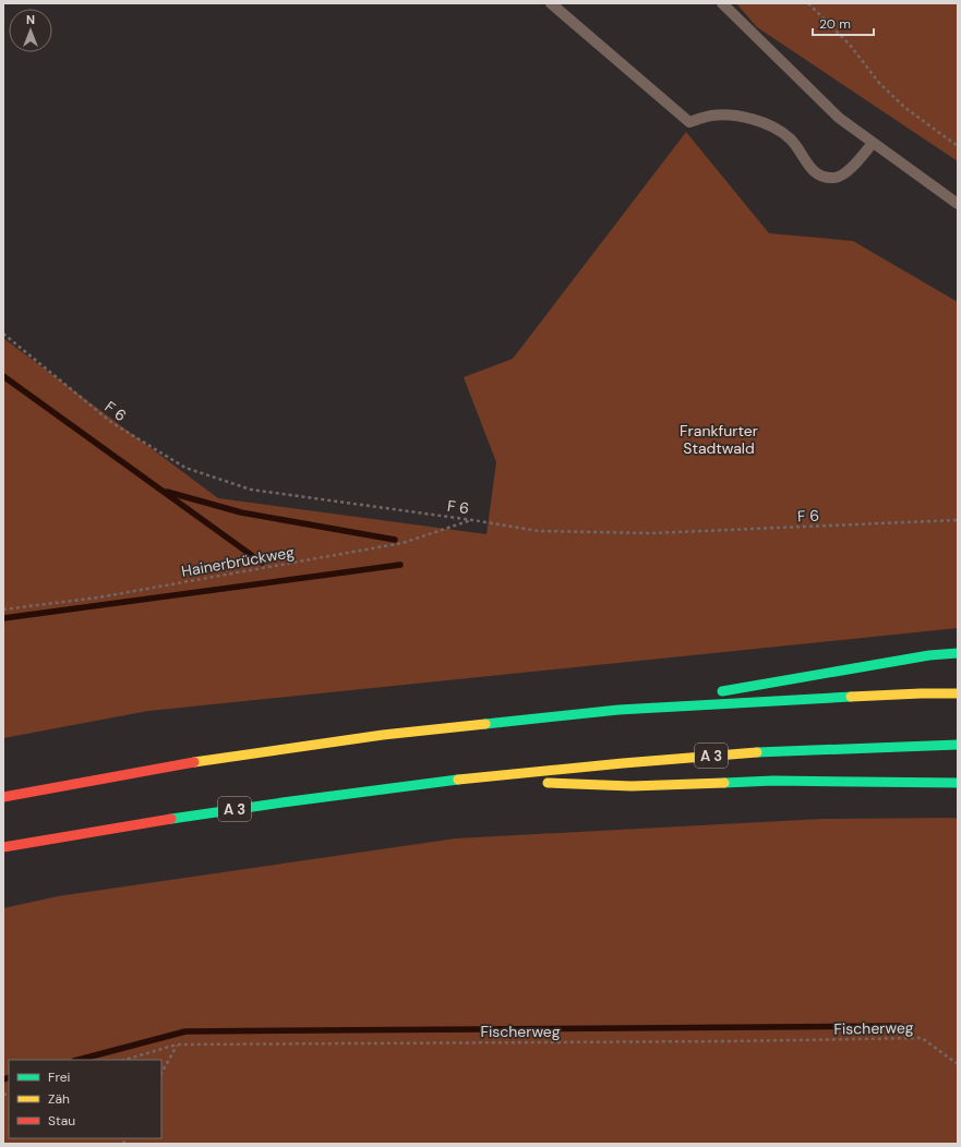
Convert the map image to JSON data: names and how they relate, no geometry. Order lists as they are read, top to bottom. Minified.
{"streets":{"highway":["A 3"],"path":["F 6","Hainerbrückweg","Fischerweg"]},"crossings":[["F 6","Hainerbrückweg"]],"parks":["Frankfurter Stadtwald"],"legend":["Frei","Zäh","Stau"],"scale_bar":"20 m","north":"top"}
